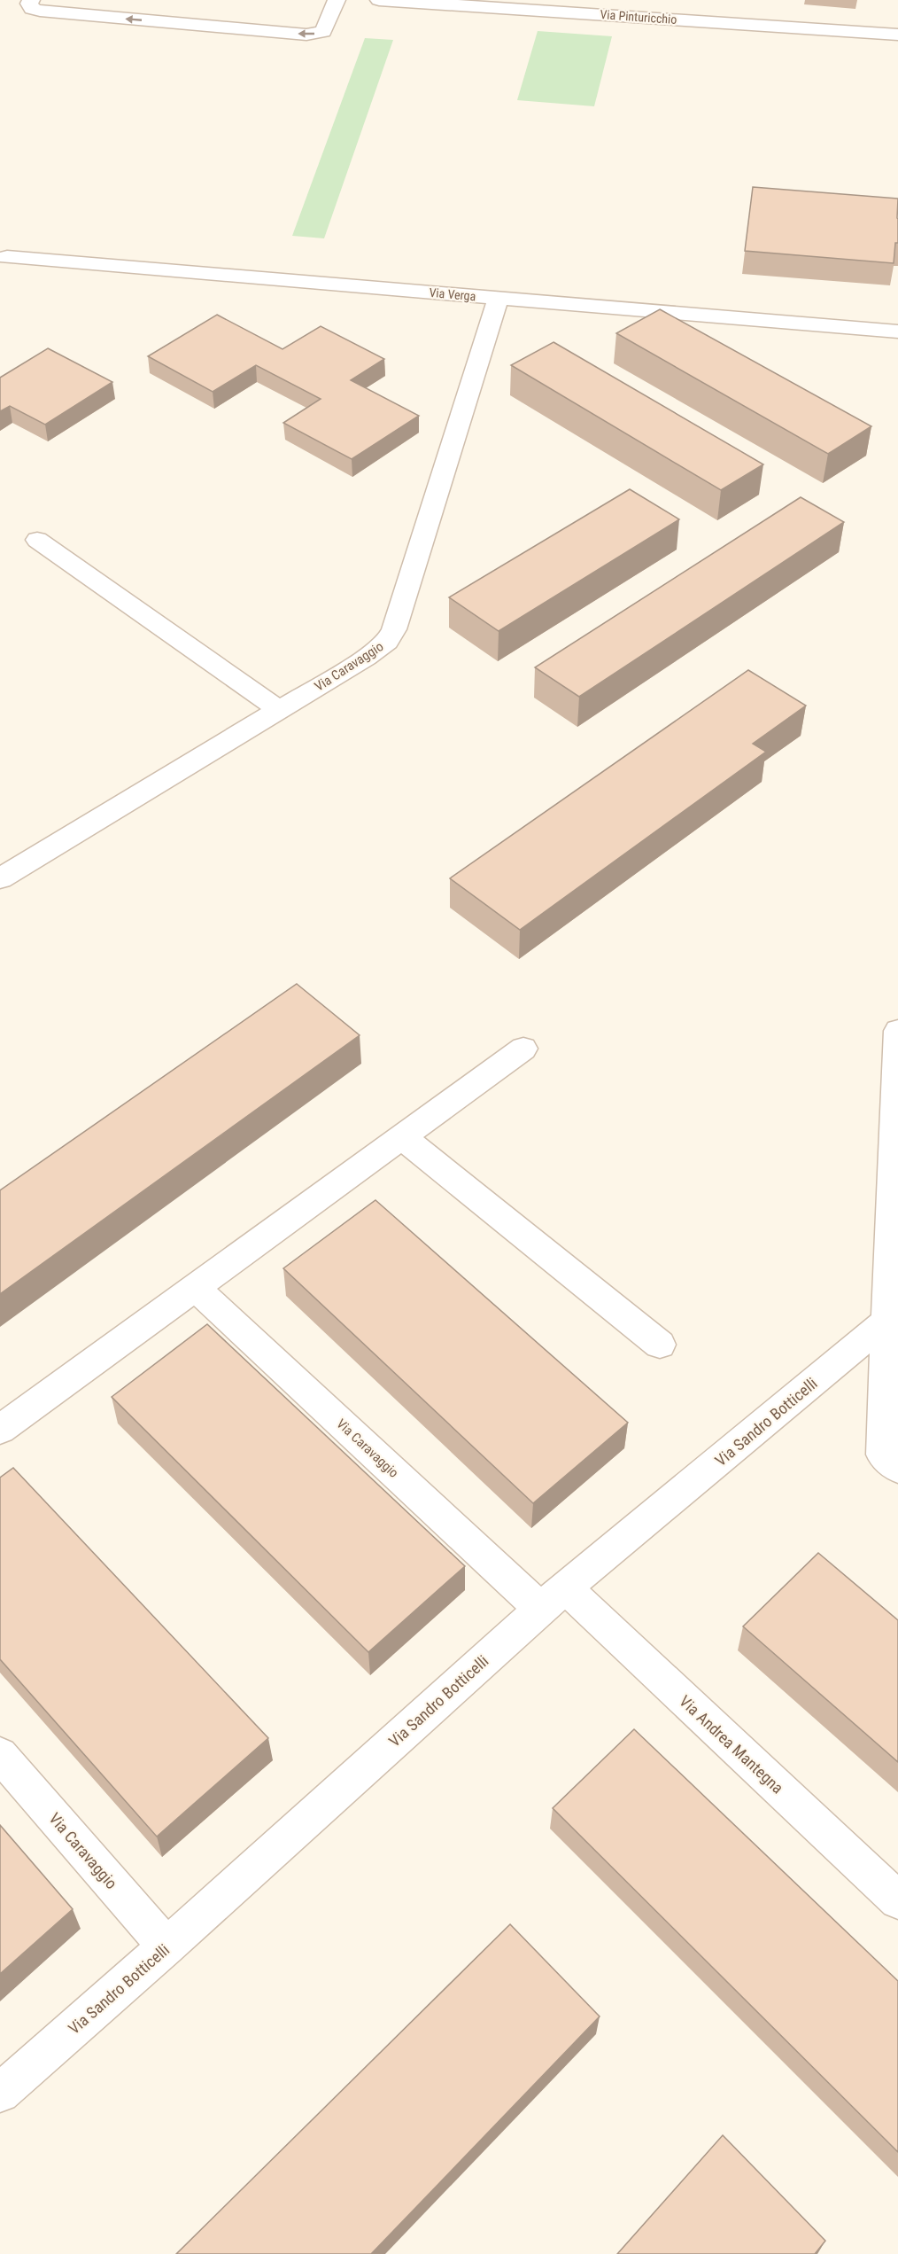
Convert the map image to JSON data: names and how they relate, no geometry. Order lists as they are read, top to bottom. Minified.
{"streets":{"street":["Via Pinturicchio","Via Verga","Via Caravaggio","Via Sandro Botticelli","Via Andrea Mantegna"]},"crossings":[["Via Verga","Via Caravaggio"],["Via Caravaggio","Via Sandro Botticelli"],["Via Caravaggio","Via Andrea Mantegna"],["Via Sandro Botticelli","Via Andrea Mantegna"]]}
